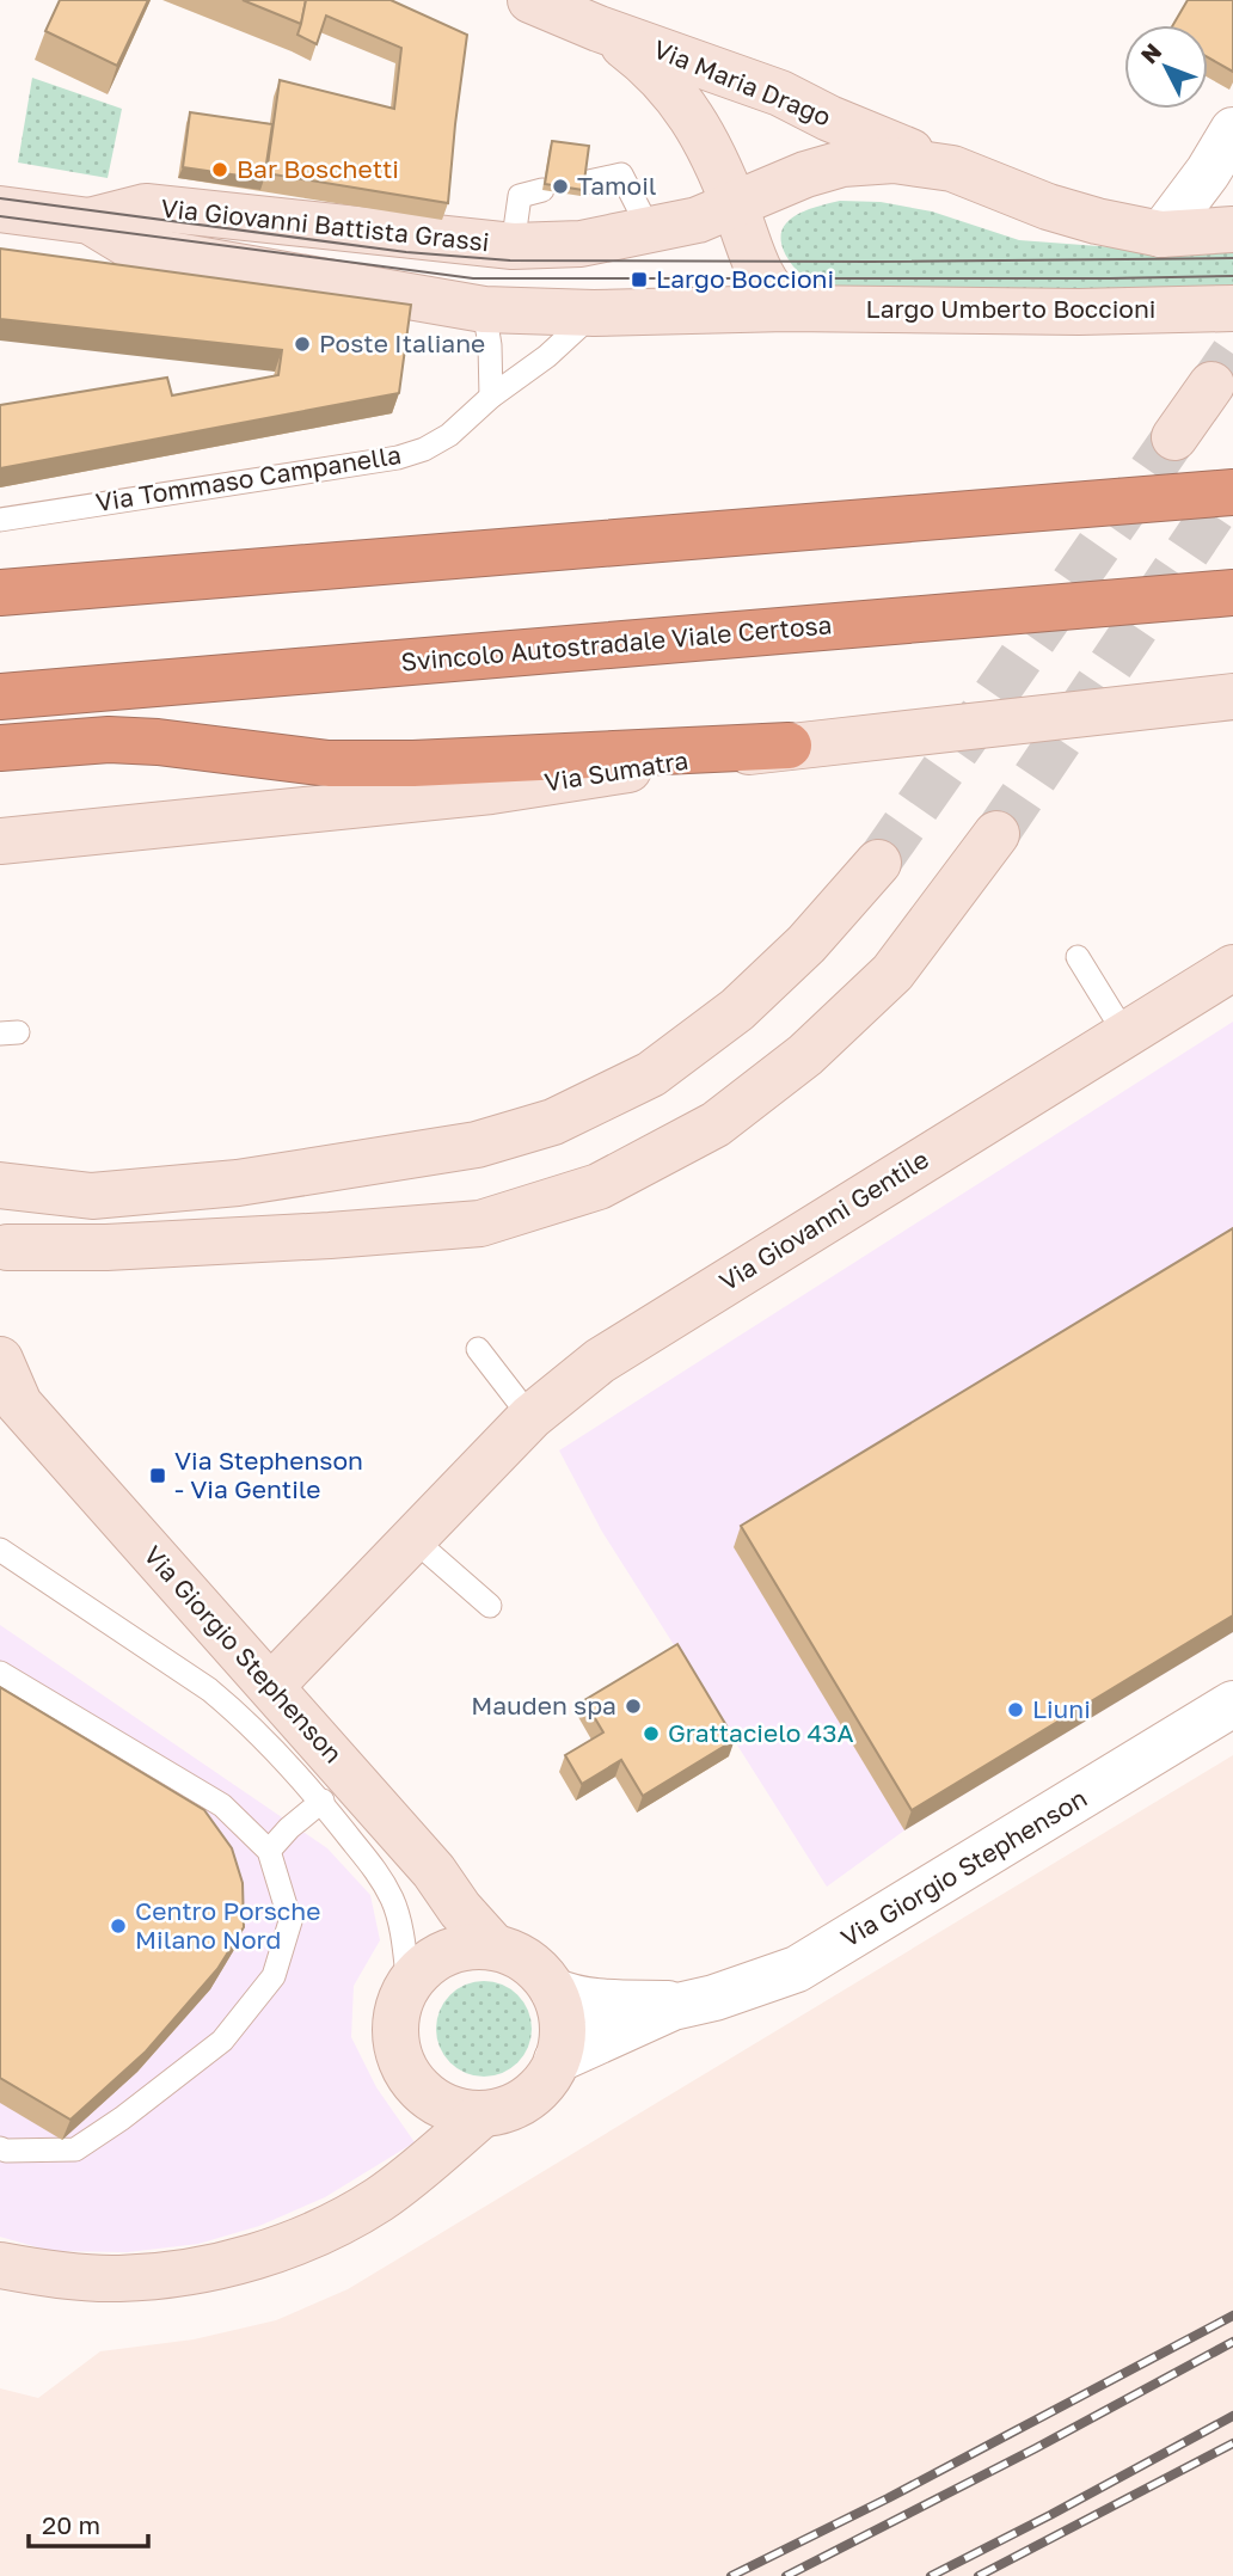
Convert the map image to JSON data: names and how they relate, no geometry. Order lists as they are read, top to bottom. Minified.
{"streets":{"highway":["Svincolo Autostradale Viale Certosa"],"street":["Via Maria Drago","Via Giovanni Battista Grassi","Largo Umberto Boccioni","Via Sumatra","Via Giovanni Gentile","Via Giorgio Stephenson"],"lane":["Via Tommaso Campanella"]},"crossings":[["Via Giovanni Battista Grassi","Largo Umberto Boccioni"],["Via Giovanni Gentile","Via Giorgio Stephenson"]],"places":{"other":["Bar Boschetti","Tamoil","Poste Italiane","Mauden spa","Liuni","Grattacielo 43A","Centro Porsche Milano Nord"],"transit":["Largo Boccioni","Via Stephenson - Via Gentile"]},"scale_bar":"20 m","north":"top left"}
